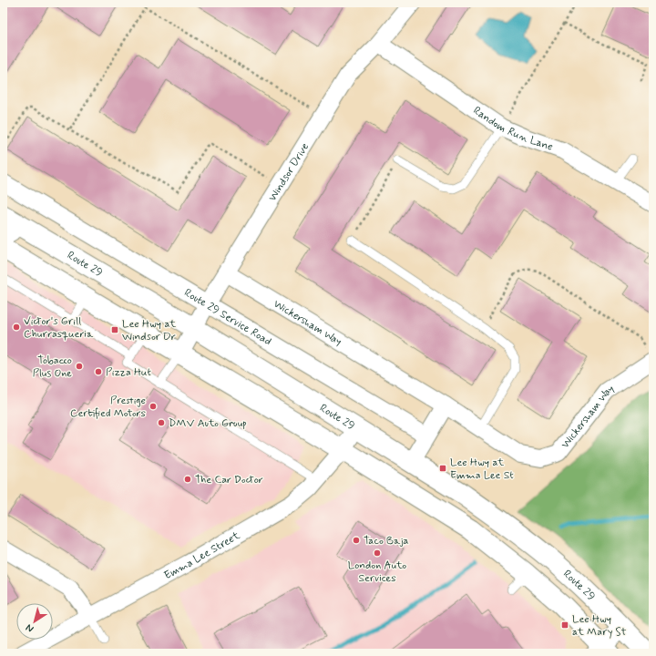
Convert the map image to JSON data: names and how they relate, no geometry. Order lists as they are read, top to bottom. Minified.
{"streets":{"main road":["Route 29"],"street":["Random Run Lane","Windsor Drive","Route 29 Service Road","Wickersham Way","Emma Lee Street"]},"crossings":[["Random Run Lane","Windsor Drive"],["Windsor Drive","Route 29"],["Windsor Drive","Route 29 Service Road"],["Windsor Drive","Wickersham Way"],["Route 29","Emma Lee Street"]],"places":{"other":["Victor's Grill Churrasqueria","Tobacco Plus One","Pizza Hut","Prestige Certified Motors","DMV Auto Group","The Car Doctor","Taco Baja","London Auto Services"],"transit":["Lee Hwy at Windsor Dr","Lee Hwy at Emma Lee St","Lee Hwy at Mary St"]},"north":"bottom left"}
